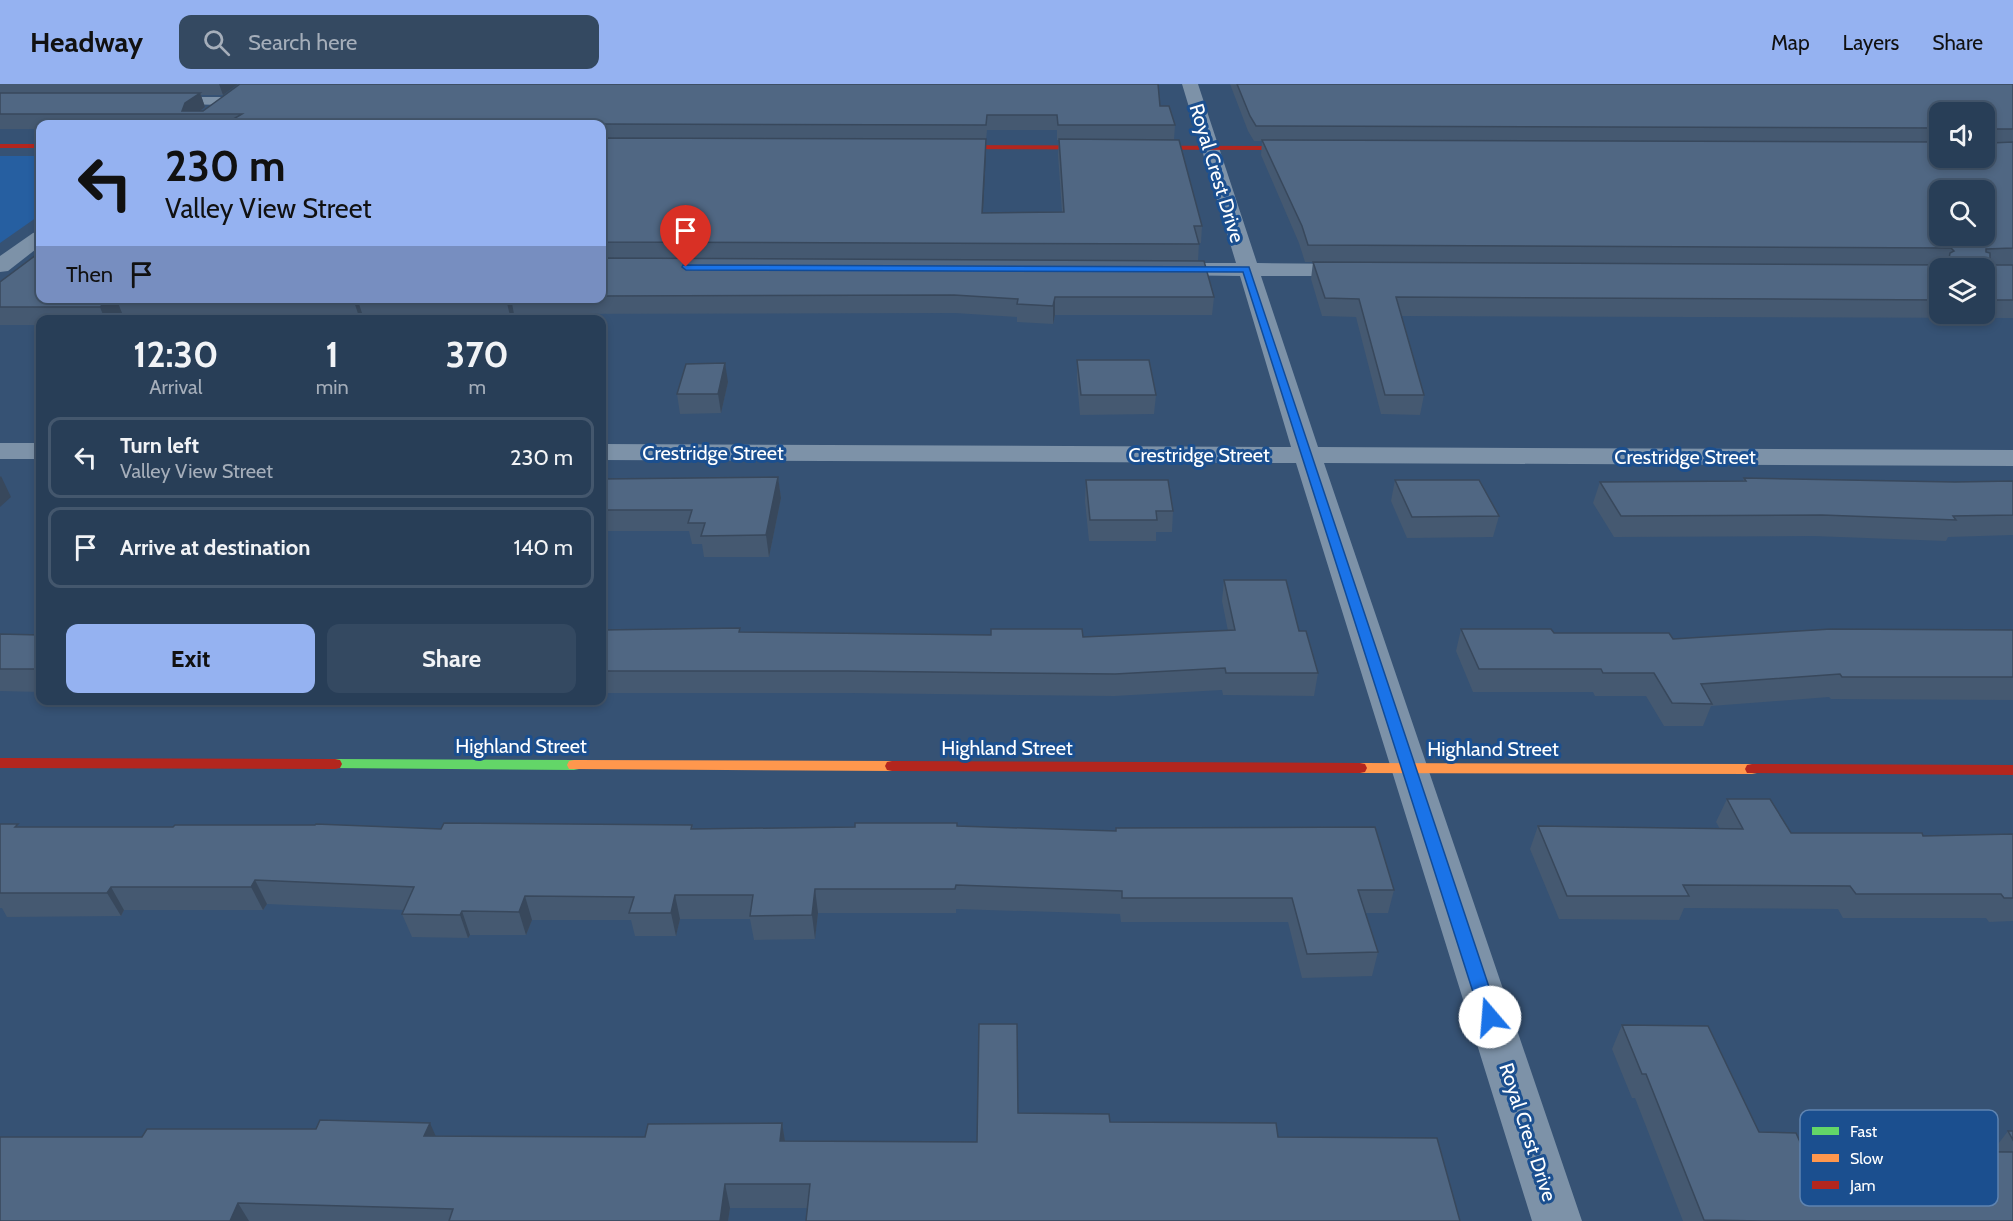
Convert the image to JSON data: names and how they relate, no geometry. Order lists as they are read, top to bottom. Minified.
{"streets":{"street":["Royal Crest Drive","Crestridge Street","Highland Street"]},"crossings":[["Royal Crest Drive","Crestridge Street"],["Royal Crest Drive","Highland Street"]],"legend":["Fast","Slow","Jam"],"page":{"header":"Headway","search":"Search here","nav":["Map","Layers","Share"],"turn":["230 m","Valley View Street"],"then":"Then","eta":["12:30","Arrival","1","min","370","m"],"list":[{"name":"Turn left","note":"Valley View Street","value":"230 m"},{"name":"Arrive at destination","value":"140 m"}],"buttons":["Exit","Share"]}}
